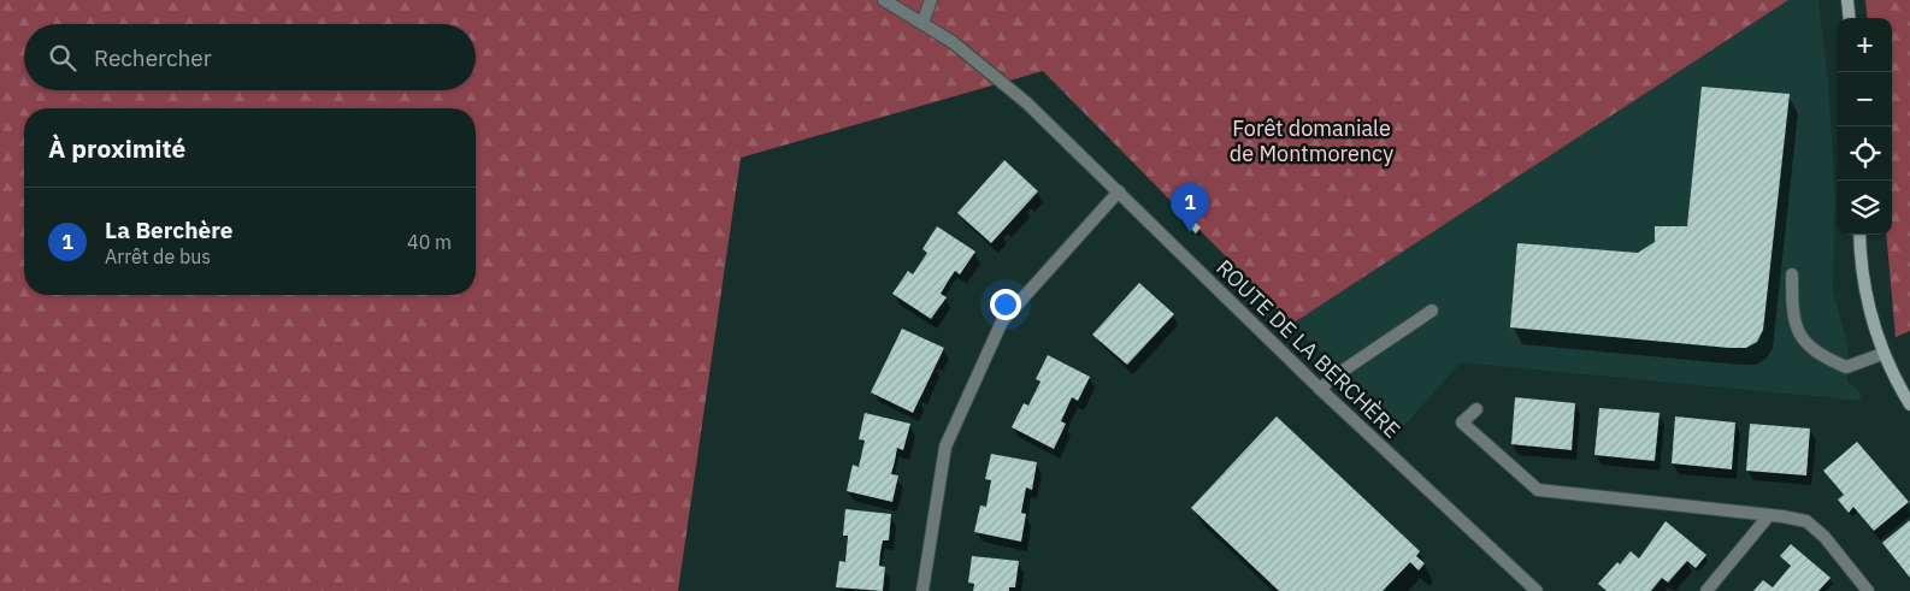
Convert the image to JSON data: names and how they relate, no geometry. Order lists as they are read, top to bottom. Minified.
{"streets":{"street":["ROUTE DE LA BERCHÈRE"]},"parks":["Forêt domaniale de Montmorency"],"page":{"map_buttons":["+","−"],"search":"Rechercher","heading":"À proximité","pins":"1","list":[{"mark":"1","name":"La Berchère","note":"Arrêt de bus","value":"40 m"}]}}
